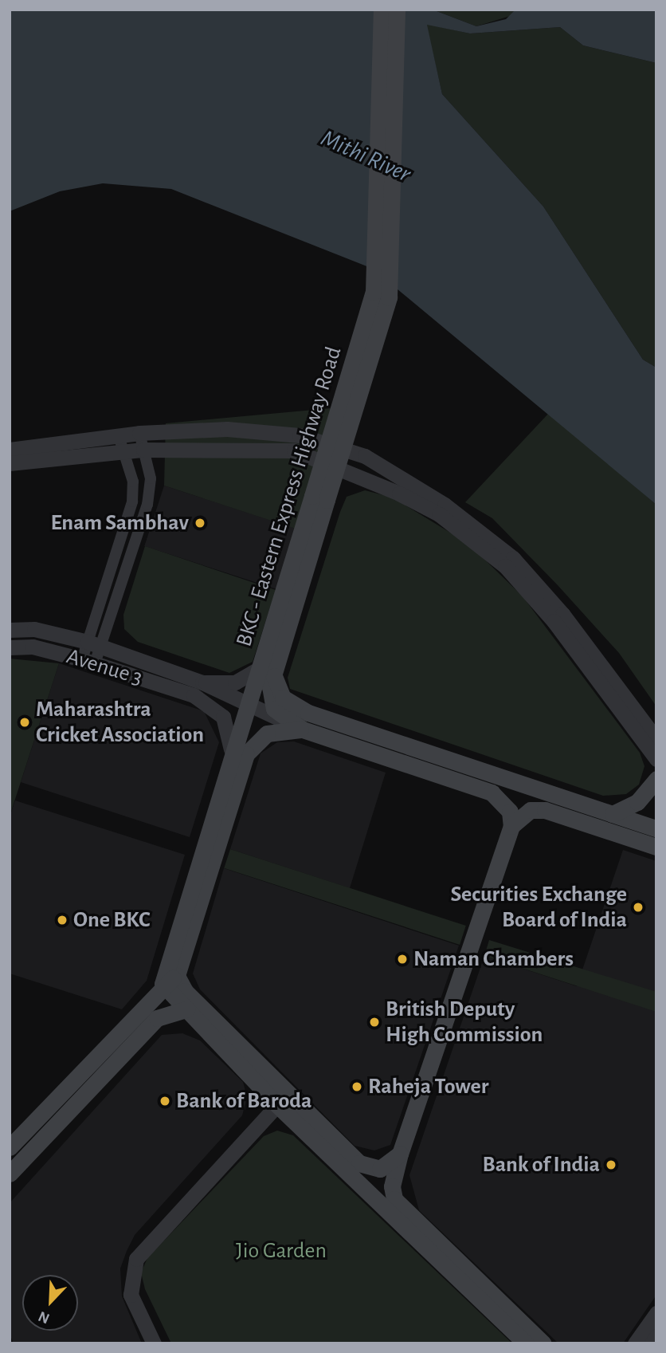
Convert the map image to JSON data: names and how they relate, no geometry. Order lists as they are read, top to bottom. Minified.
{"streets":{"main road":["BKC - Eastern Express Highway Road"],"street":["Avenue 3"]},"crossings":[["BKC - Eastern Express Highway Road","Avenue 3"]],"water":["Mithi River"],"parks":["Jio Garden"],"places":["Enam Sambhav","Maharashtra Cricket Association","Securities Exchange Board of India","One BKC","Naman Chambers","British Deputy High Commission","Raheja Tower","Bank of Baroda","Bank of India"],"north":"bottom left"}
